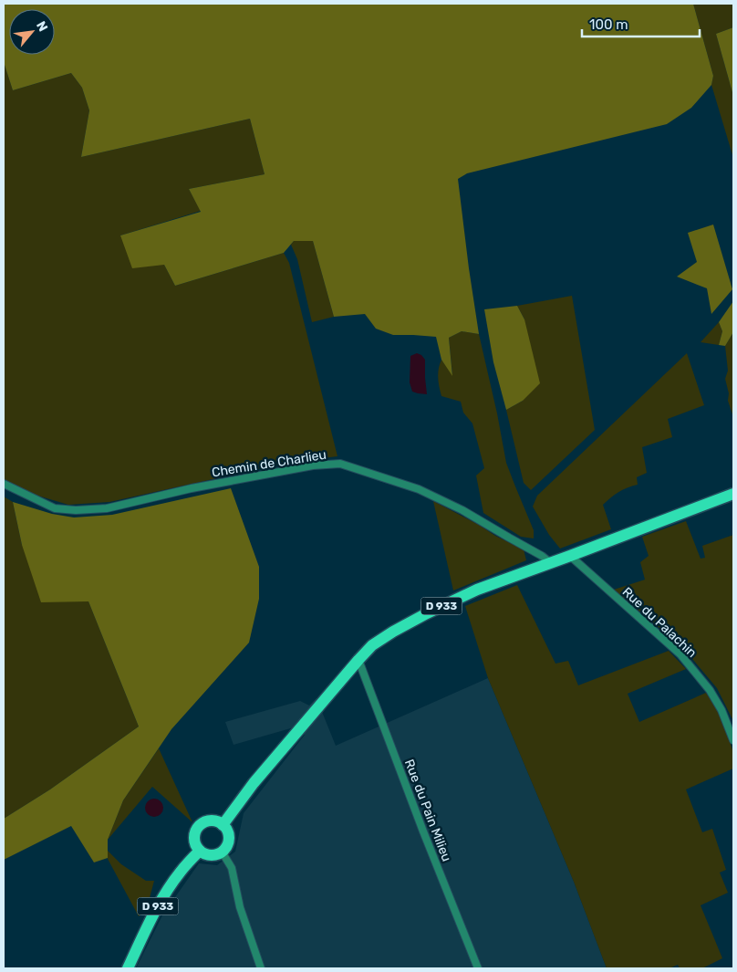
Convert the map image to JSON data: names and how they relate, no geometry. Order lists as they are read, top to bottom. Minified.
{"streets":{"main road":["D 933"],"street":["Chemin de Charlieu","Rue du Palachin","Rue du Pain Milieu"]},"crossings":[["Chemin de Charlieu","D 933"],["D 933","Rue du Palachin"],["D 933","Rue du Pain Milieu"]],"scale_bar":"100 m","north":"top right"}
